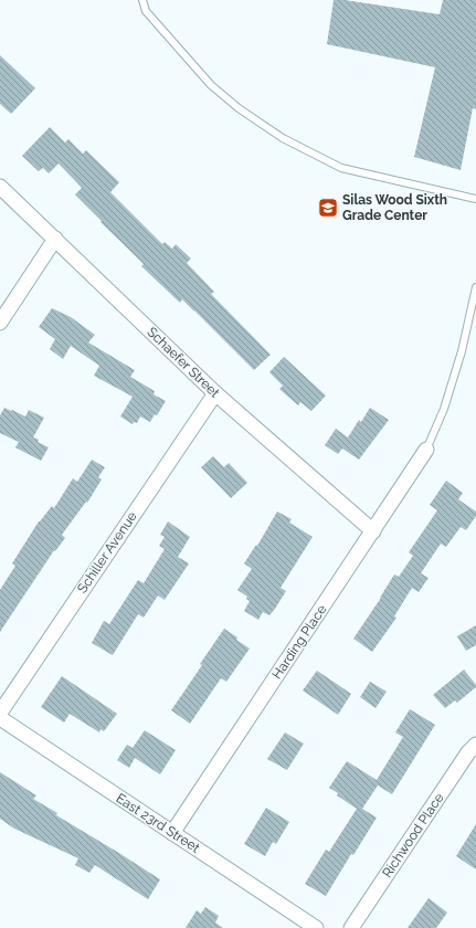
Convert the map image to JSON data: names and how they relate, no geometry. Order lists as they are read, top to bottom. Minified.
{"streets":{"street":["Schaefer Street","Schiller Avenue","Harding Place","East 23rd Street","Richwood Place"]},"crossings":[["Schaefer Street","Schiller Avenue"],["Schaefer Street","Harding Place"],["Harding Place","East 23rd Street"]],"places":{"school or university":["Silas Wood Sixth Grade Center"]}}
